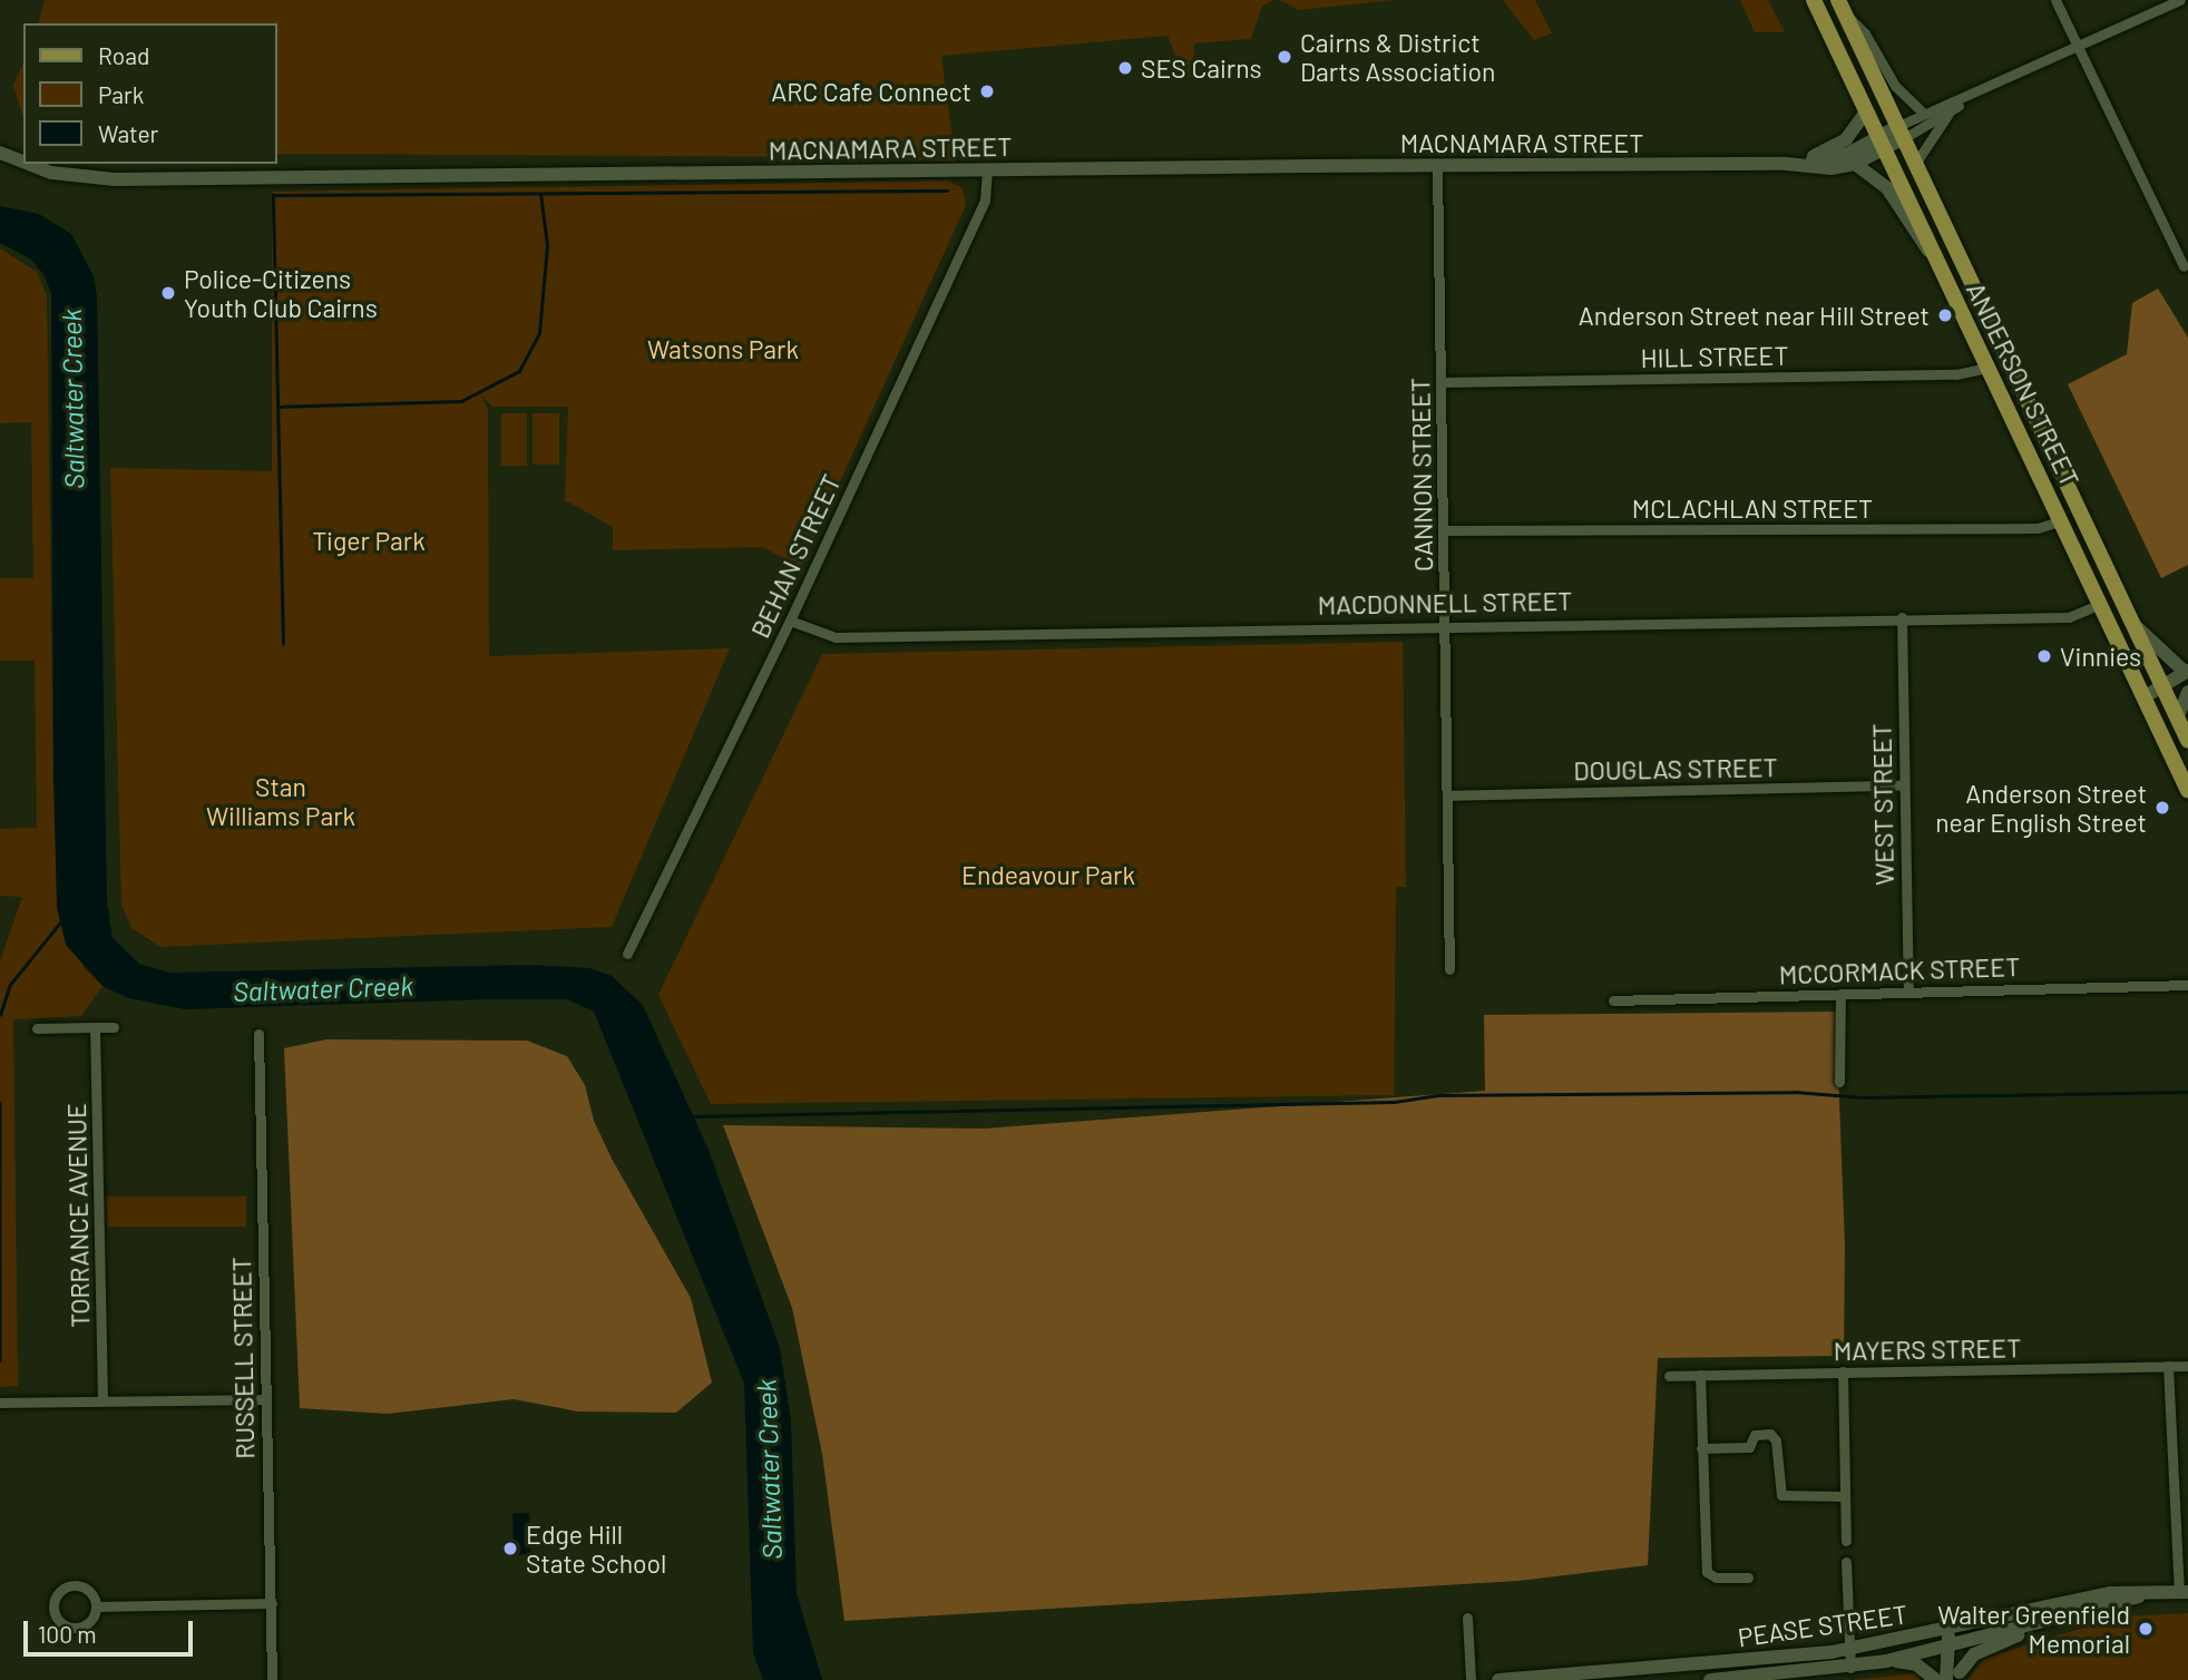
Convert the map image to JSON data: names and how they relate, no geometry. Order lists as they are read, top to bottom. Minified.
{"streets":{"main road":["ANDERSON STREET"],"street":["MACNAMARA STREET","HILL STREET","CANNON STREET","MCLACHLAN STREET","BEHAN STREET","MACDONNELL STREET","DOUGLAS STREET","WEST STREET","MCCORMACK STREET","TORRANCE AVENUE","MAYERS STREET","RUSSELL STREET","PEASE STREET"]},"crossings":[["MACNAMARA STREET","ANDERSON STREET"],["MACNAMARA STREET","CANNON STREET"],["MACNAMARA STREET","BEHAN STREET"],["HILL STREET","ANDERSON STREET"],["HILL STREET","CANNON STREET"],["ANDERSON STREET","MCLACHLAN STREET"],["ANDERSON STREET","MACDONNELL STREET"],["CANNON STREET","MCLACHLAN STREET"],["CANNON STREET","MACDONNELL STREET"],["CANNON STREET","DOUGLAS STREET"],["BEHAN STREET","MACDONNELL STREET"],["MACDONNELL STREET","WEST STREET"],["DOUGLAS STREET","WEST STREET"],["WEST STREET","MCCORMACK STREET"]],"water":["Saltwater Creek"],"parks":["Watsons Park","Tiger Park","Stan Williams Park","Endeavour Park"],"places":["Cairns & District Darts Association","SES Cairns","ARC Cafe Connect","Police-Citizens Youth Club Cairns","Anderson Street near Hill Street","Vinnies","Anderson Street near English Street","Edge Hill State School","Walter Greenfield Memorial"],"legend":["Road","Park","Water"],"scale_bar":"100 m"}
